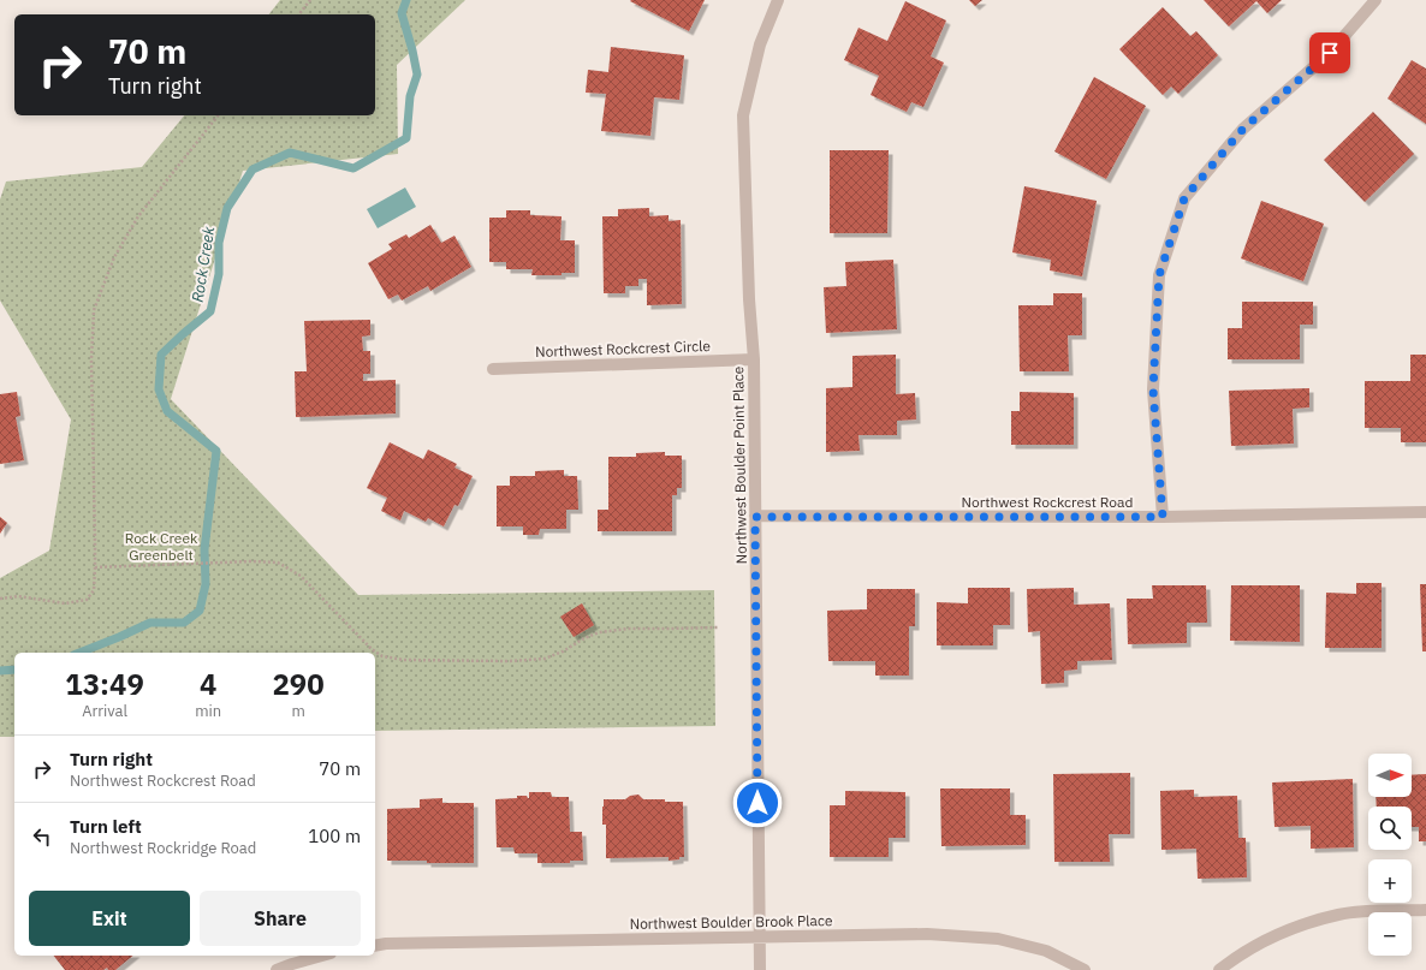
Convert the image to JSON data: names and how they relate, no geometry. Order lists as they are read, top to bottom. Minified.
{"streets":{"street":["Northwest Rockcrest Circle","Northwest Boulder Point Place","Northwest Rockcrest Road","Northwest Boulder Brook Place"]},"crossings":[["Northwest Rockcrest Circle","Northwest Boulder Point Place"],["Northwest Boulder Point Place","Northwest Rockcrest Road"],["Northwest Boulder Point Place","Northwest Boulder Brook Place"]],"water":["Rock Creek"],"parks":["Rock Creek Greenbelt"],"north":"right","page":{"turn":["70 m","Turn right"],"eta":["13:49","Arrival","4","min","290","m"],"list":[{"name":"Turn right","note":"Northwest Rockcrest Road","value":"70 m"},{"name":"Turn left","note":"Northwest Rockridge Road","value":"100 m"}],"map_buttons":["+","−"],"buttons":["Exit","Share"]}}
